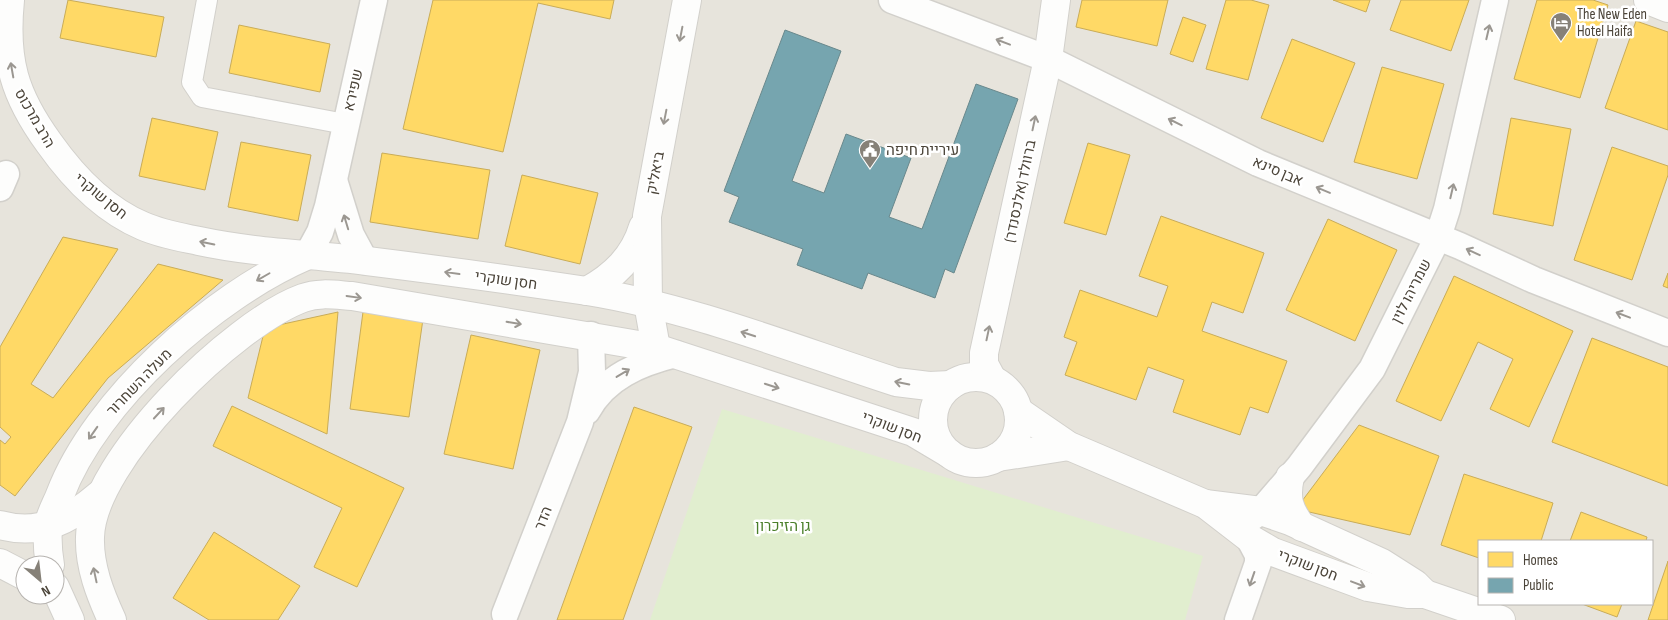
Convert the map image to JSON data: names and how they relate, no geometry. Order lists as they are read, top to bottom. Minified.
{"streets":{"street":["שפירא","הרב מרכוס","אבן סינא","ביאליק","ברוולד (אלכסנדר)","חסן שוקרי","שמריהו לוין","מעלה השחרור","הדר"]},"crossings":[["שפירא","חסן שוקרי"],["שפירא","מעלה השחרור"],["הרב מרכוס","חסן שוקרי"],["אבן סינא","ברוולד (אלכסנדר)"],["אבן סינא","שמריהו לוין"],["ביאליק","חסן שוקרי"],["ביאליק","הדר"],["ברוולד (אלכסנדר)","חסן שוקרי"],["חסן שוקרי","שמריהו לוין"],["חסן שוקרי","מעלה השחרור"],["חסן שוקרי","הדר"]],"one_way":["הרב מרכוס","אבן סינא","ביאליק","ברוולד (אלכסנדר)","שמריהו לוין","מעלה השחרור"],"parks":["גן הזיכרון"],"places":{"hotel":["The New Eden Hotel Haifa"],"public building":["עיריית חיפה"]},"legend":["Homes","Public"],"north":"bottom right"}
